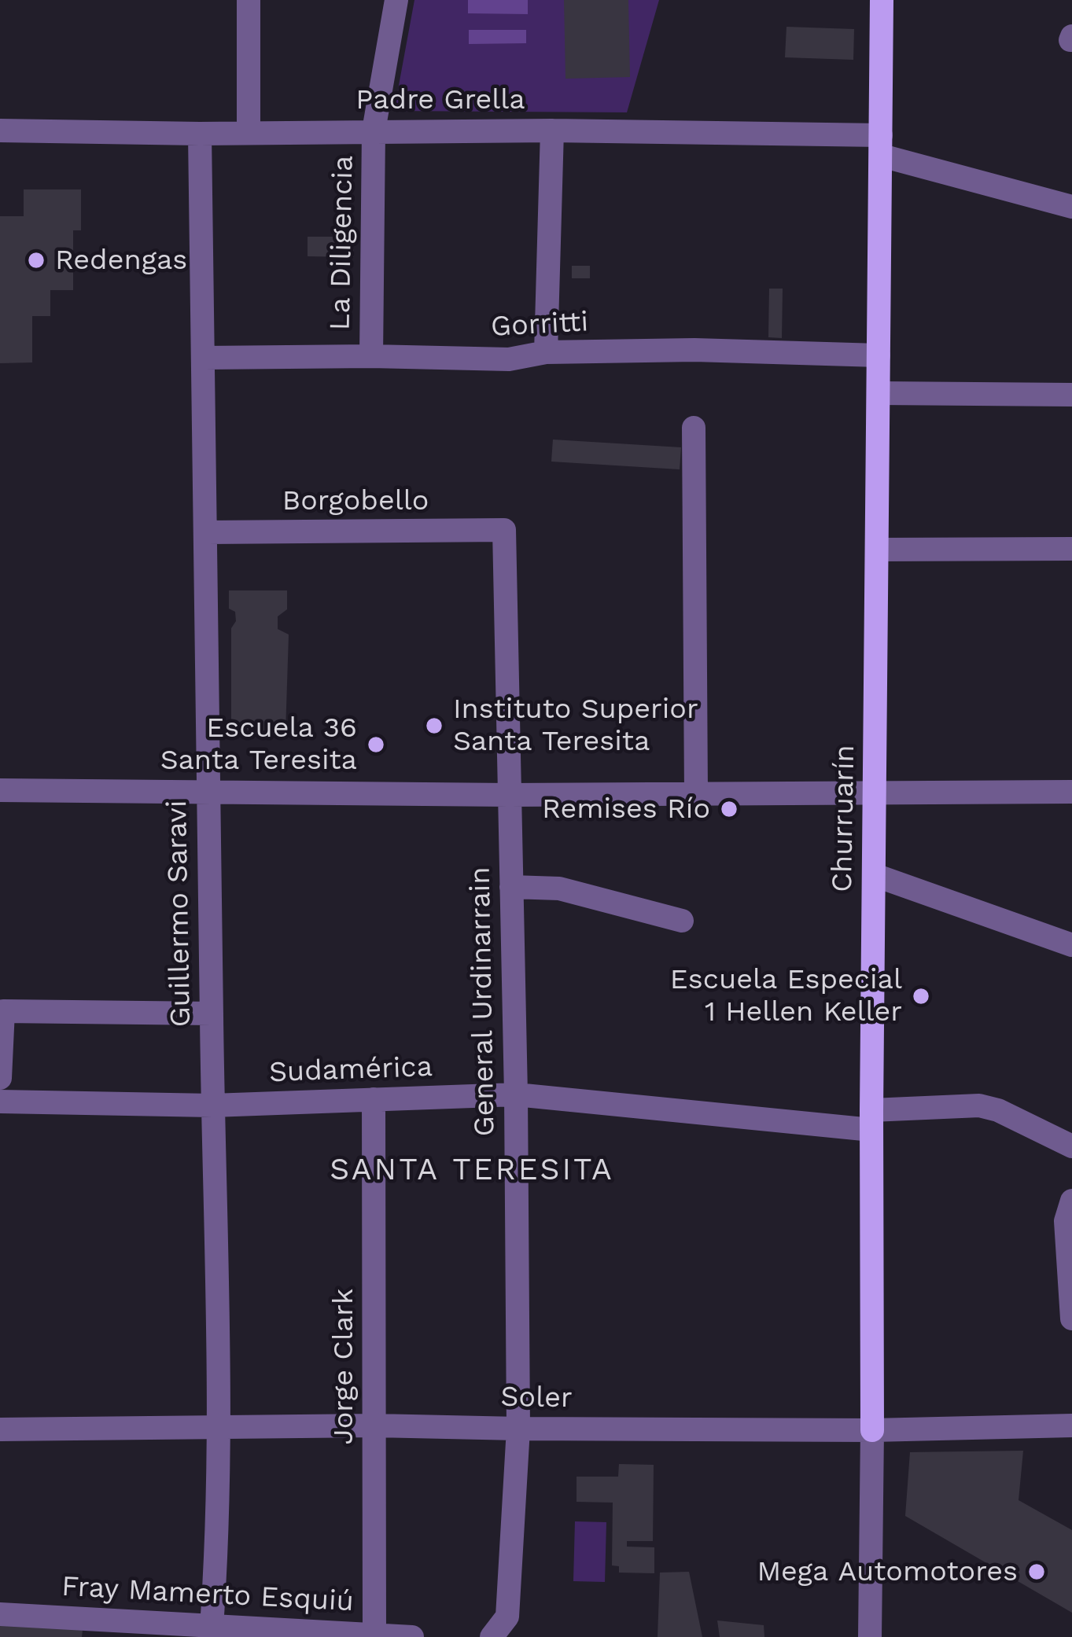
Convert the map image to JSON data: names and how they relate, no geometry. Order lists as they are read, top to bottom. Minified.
{"streets":{"main road":["Churruarín"],"street":["Padre Grella","La Diligencia","Gorritti","Borgobello","Guillermo Saravi","General Urdinarrain","Sudamérica","Jorge Clark","Soler","Fray Mamerto Esquiú"]},"crossings":[["Padre Grella","La Diligencia"],["Padre Grella","Churruarín"],["Padre Grella","Guillermo Saravi"],["La Diligencia","Gorritti"],["Gorritti","Churruarín"],["Gorritti","Guillermo Saravi"],["Borgobello","Guillermo Saravi"],["Borgobello","General Urdinarrain"],["Churruarín","Sudamérica"],["Churruarín","Soler"],["Guillermo Saravi","Sudamérica"],["Guillermo Saravi","Soler"],["Guillermo Saravi","Fray Mamerto Esquiú"],["General Urdinarrain","Sudamérica"],["General Urdinarrain","Soler"],["Sudamérica","Jorge Clark"],["Jorge Clark","Soler"],["Jorge Clark","Fray Mamerto Esquiú"]],"districts":["SANTA TERESITA"],"places":["Redengas","Instituto Superior Santa Teresita","Escuela 36 Santa Teresita","Remises Río","Escuela Especial 1 Hellen Keller","Mega Automotores"]}
